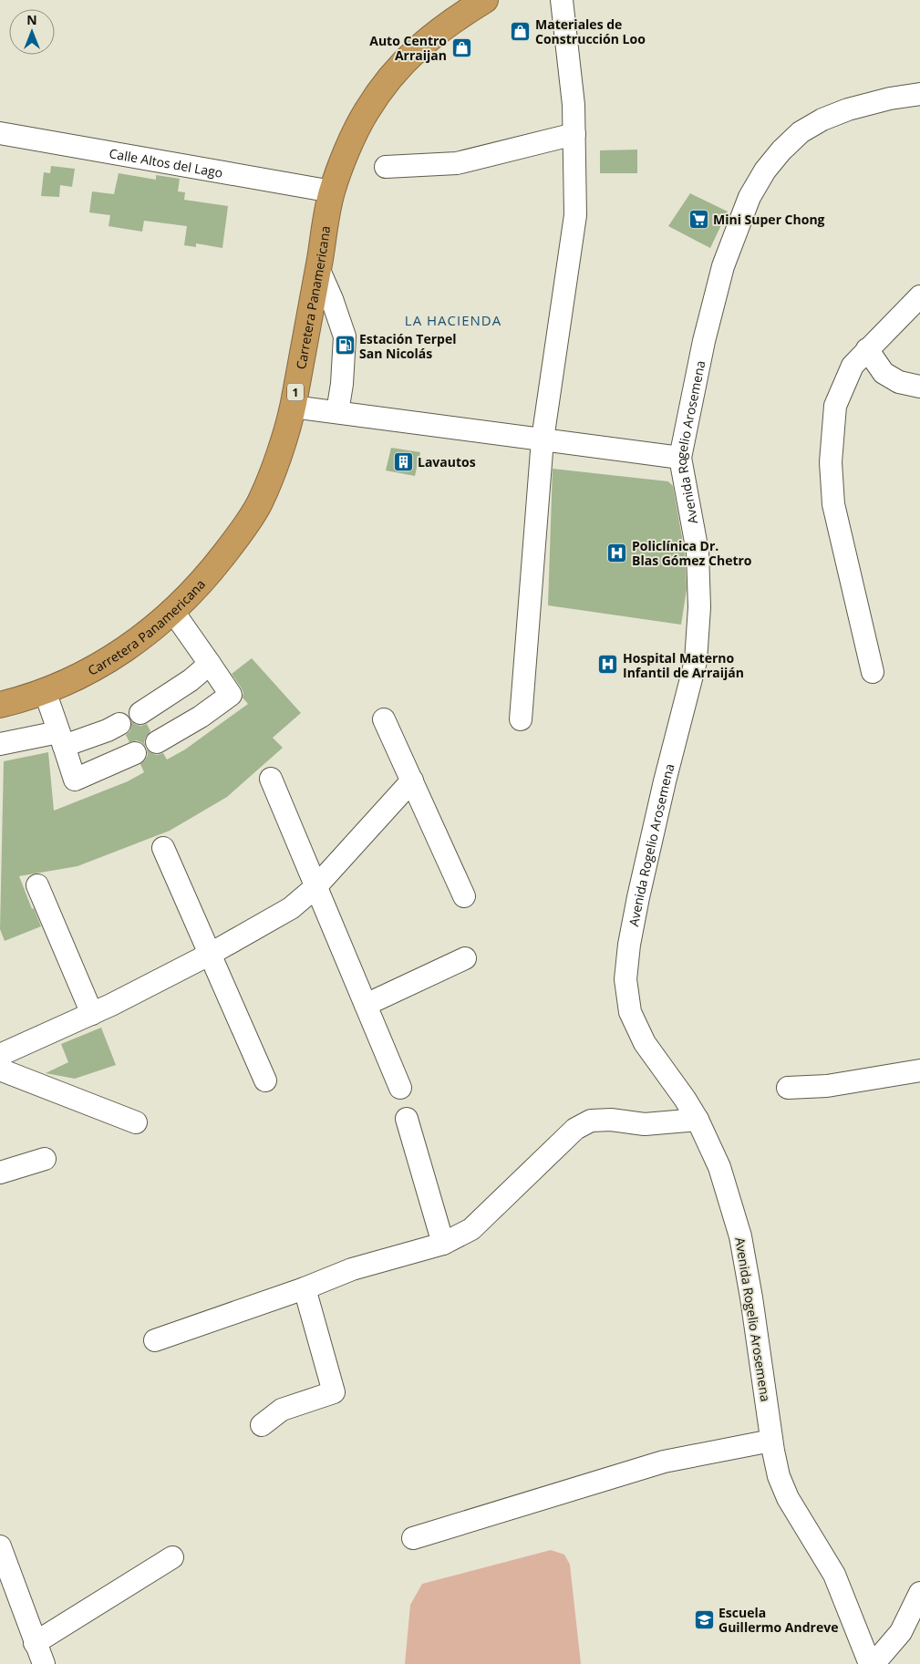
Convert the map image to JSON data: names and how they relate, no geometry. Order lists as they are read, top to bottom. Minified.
{"streets":{"highway":["Carretera Panamericana","1"],"street":["Calle Altos del Lago","Avenida Rogelio Arosemena"]},"crossings":[["Calle Altos del Lago","Carretera Panamericana"]],"districts":["LA HACIENDA"],"places":{"shop":["Materiales de Construcción Loo","Auto Centro Arraijan"],"supermarket":["Mini Super Chong"],"fuel station":["Estación Terpel San Nicolás"],"building":["Lavautos"],"hospital":["Policlínica Dr. Blas Gómez Chetro","Hospital Materno Infantil de Arraiján"],"school or university":["Escuela Guillermo Andreve"]},"north":"top"}
